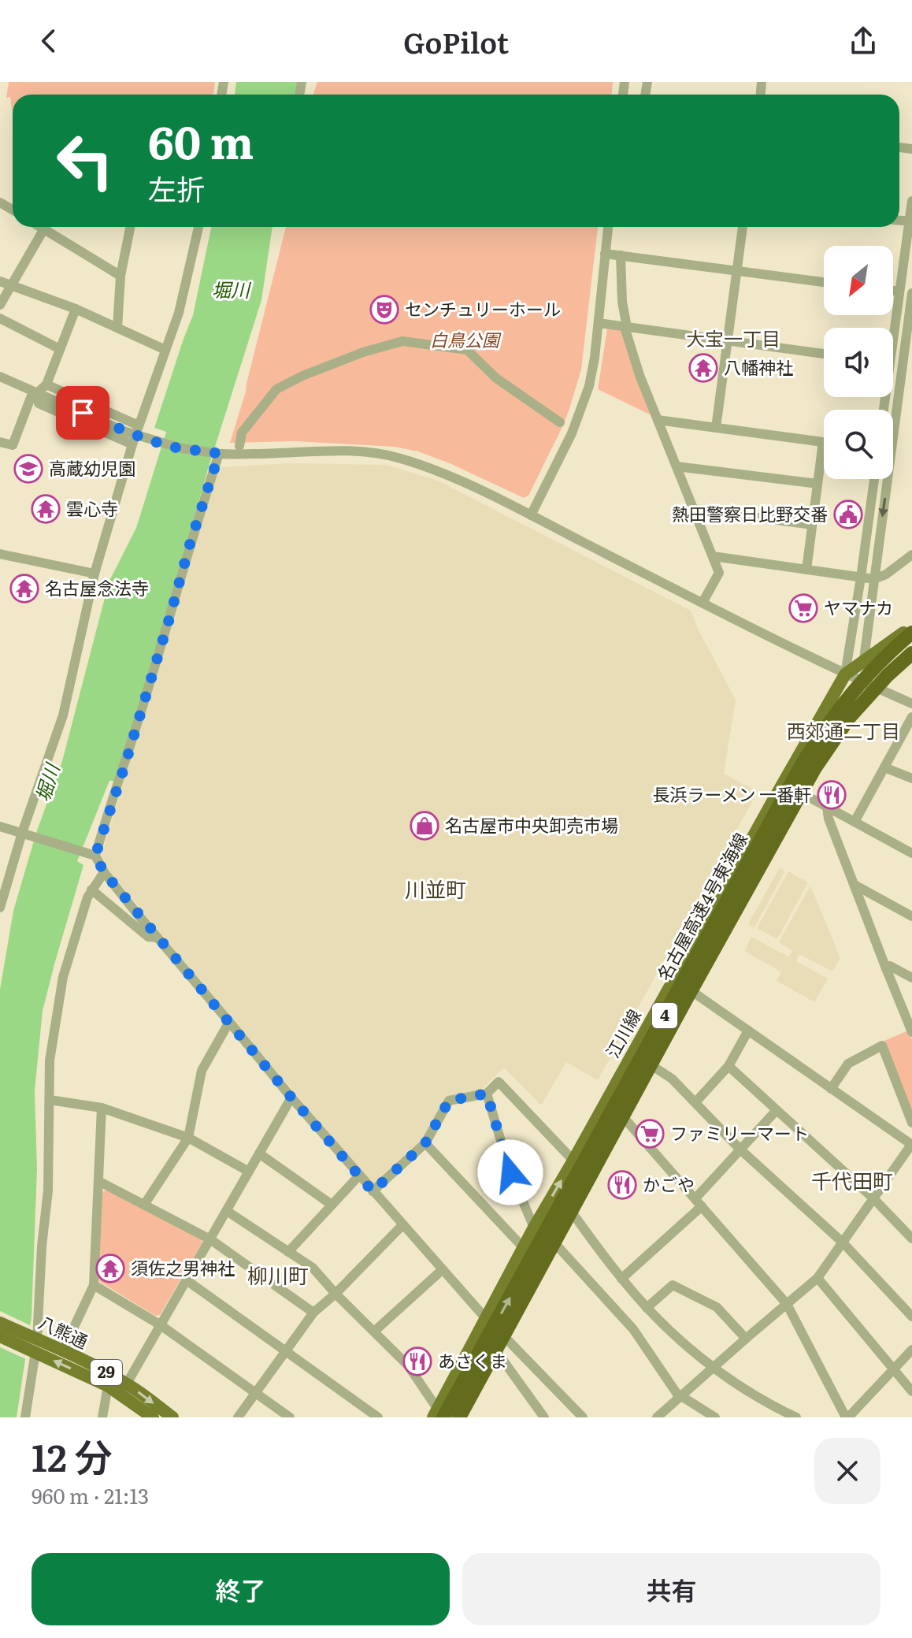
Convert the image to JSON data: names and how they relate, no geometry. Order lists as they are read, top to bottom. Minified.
{"streets":{"highway":["名古屋高速4号東海線","4"],"main road":["江川線","八熊通","29"]},"crossings":[["名古屋高速4号東海線","江川線"]],"districts":["大宝一丁目","西郊通二丁目","川並町","千代田町","柳川町"],"water":["堀川"],"parks":["白鳥公園"],"places":{"theatre":["センチュリーホール"],"temple":["八幡神社","雲心寺","名古屋念法寺","須佐之男神社"],"school or university":["高蔵幼児園"],"public building":["熱田警察日比野交番"],"supermarket":["ヤマナカ","ファミリーマート"],"restaurant":["長浜ラーメン 一番軒","かごや","あさくま"],"shop":["名古屋市中央卸売市場"]},"north":"bottom left","page":{"header":"GoPilot","turn":["60 m","左折"],"heading":["12 分","960 m · 21:13"],"buttons":["終了","共有"]}}
